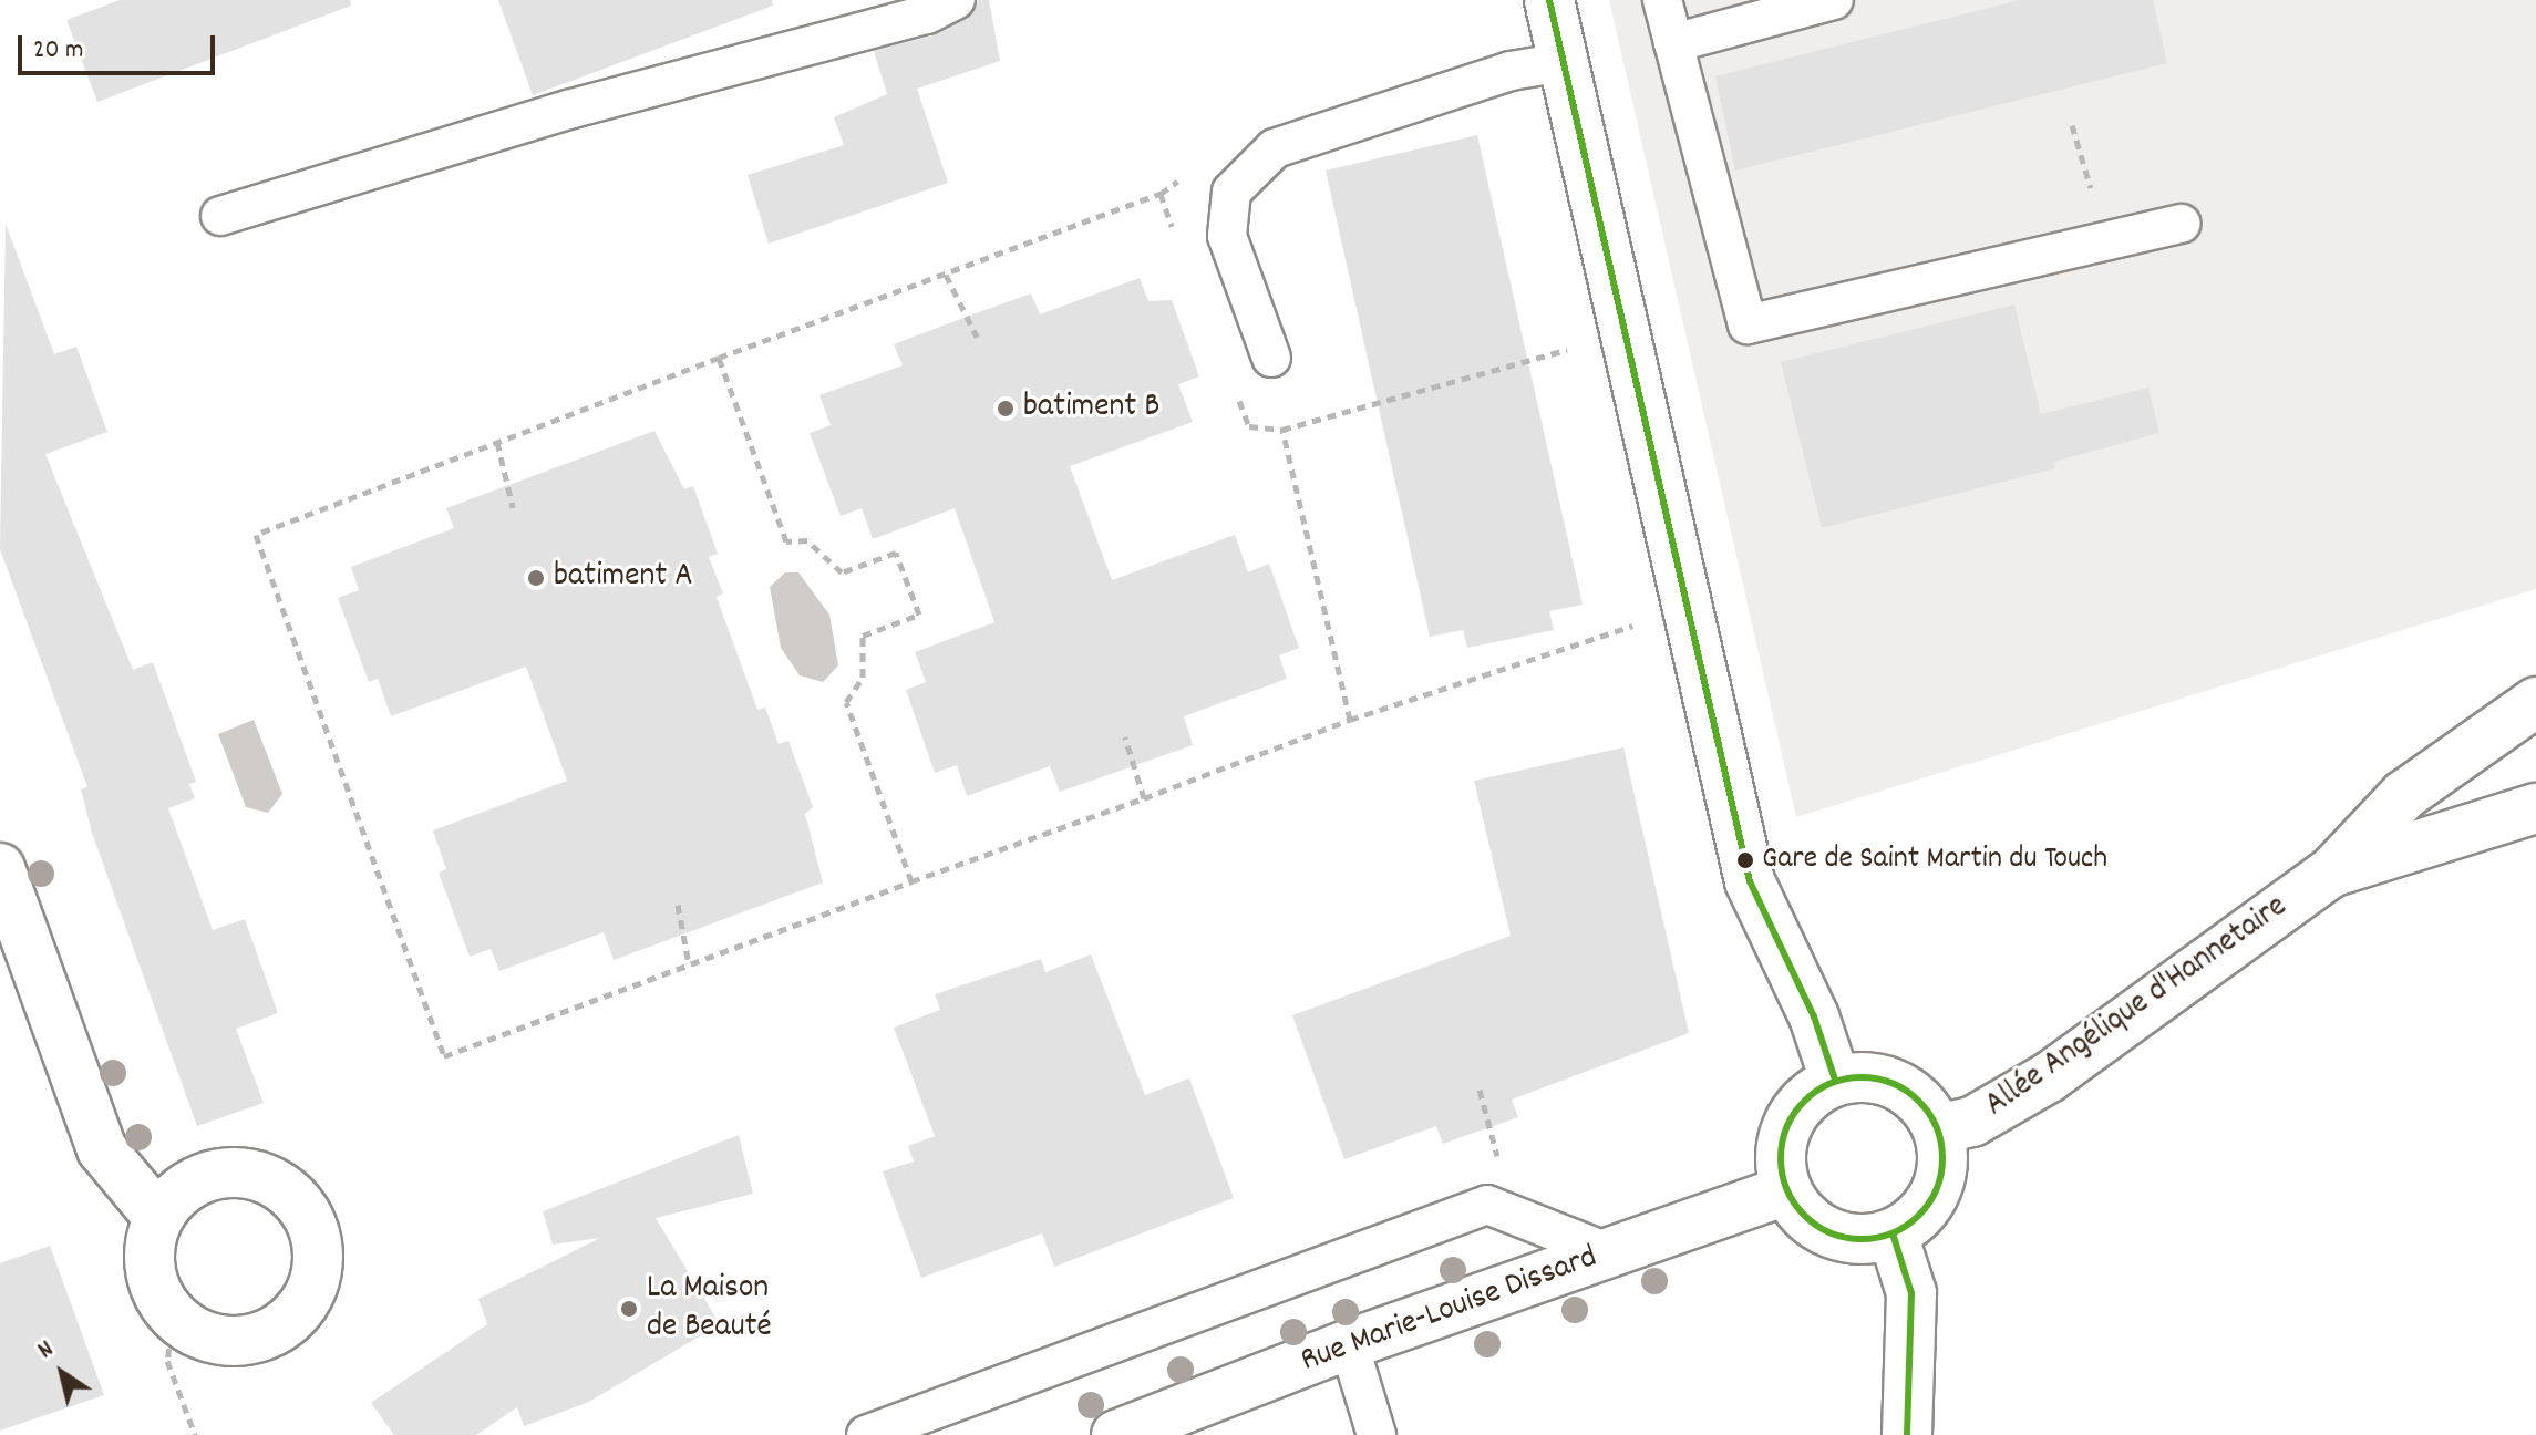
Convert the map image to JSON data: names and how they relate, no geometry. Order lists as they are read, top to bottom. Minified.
{"streets":{"street":["Allée Angélique d'Hannetaire","Rue Marie-Louise Dissard"]},"crossings":[["Allée Angélique d'Hannetaire","Rue Marie-Louise Dissard"]],"places":["batiment B","batiment A","Gare de Saint Martin du Touch","La Maison de Beauté"],"scale_bar":"20 m","north":"top left"}
